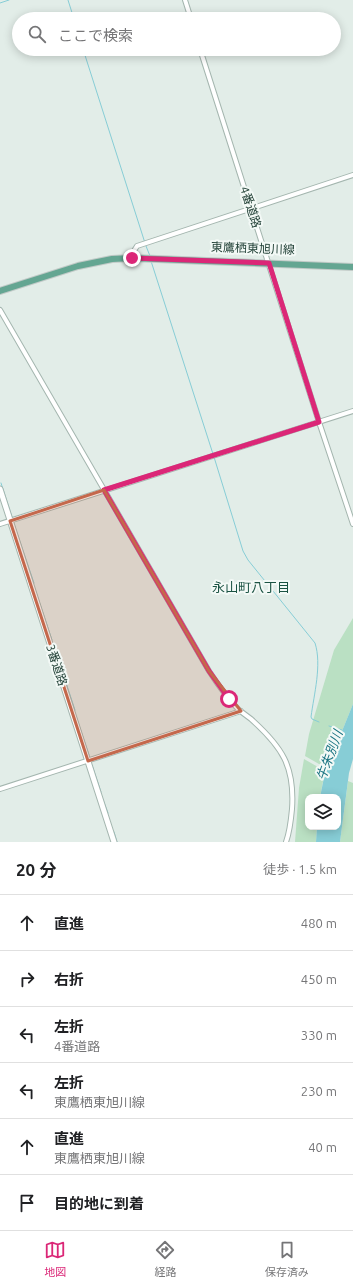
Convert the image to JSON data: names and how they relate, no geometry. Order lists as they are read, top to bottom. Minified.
{"streets":{"main road":["東鷹栖東旭川線"],"street":["4番道路","3番道路"]},"crossings":[["4番道路","東鷹栖東旭川線"]],"districts":["永山町八丁目"],"water":["牛朱別川"],"page":{"search":"ここで検索","heading":["20 分","徒歩 · 1.5 km"],"list":[["直進","480 m"],["右折","450 m"],["左折","4番道路","330 m"],["左折","東鷹栖東旭川線","230 m"],["直進","東鷹栖東旭川線","40 m"],"目的地に到着"],"nav":["地図","経路","保存済み"]}}
